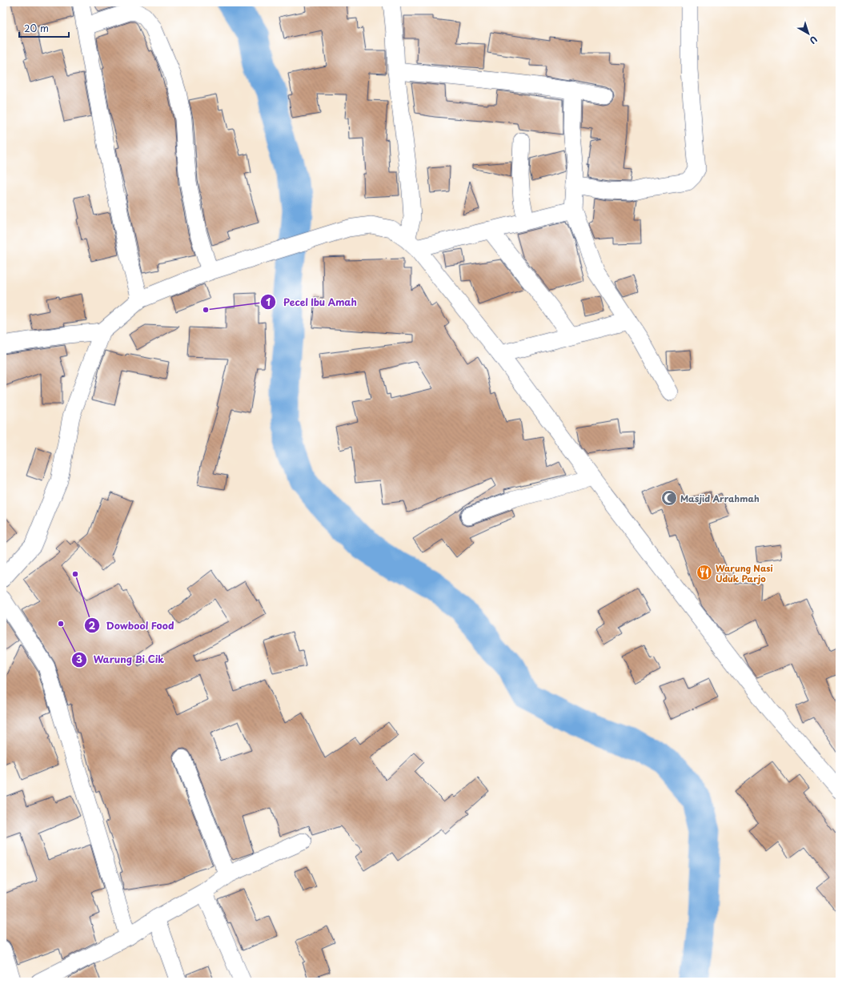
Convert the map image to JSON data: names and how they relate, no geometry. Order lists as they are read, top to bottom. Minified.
{"places":{"other":["Pecel Ibu Amah","Dowbool Food","Warung Bi Cik"],"mosque":["Masjid Arrahmah"],"restaurant":["Warung Nasi Uduk Parjo"]},"scale_bar":"20 m","north":"bottom right"}
